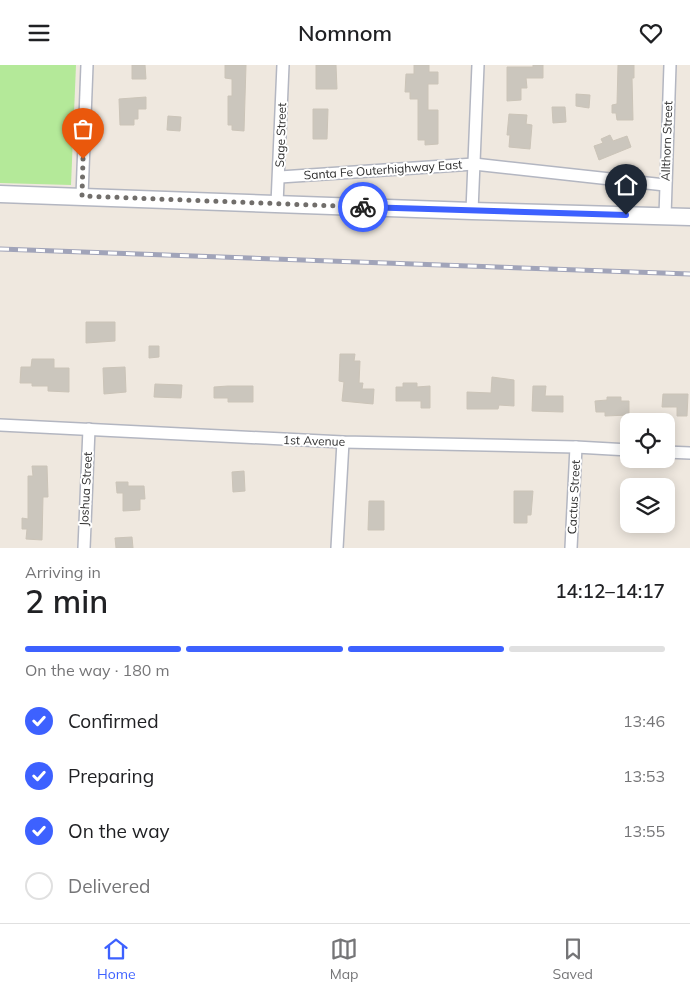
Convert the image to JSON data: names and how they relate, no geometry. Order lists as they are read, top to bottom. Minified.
{"streets":{"street":["Sage Street","Allthorn Street","Santa Fe Outerhighway East","1st Avenue","Joshua Street","Cactus Street"]},"crossings":[["Sage Street","Santa Fe Outerhighway East"],["Allthorn Street","Santa Fe Outerhighway East"],["1st Avenue","Joshua Street"],["1st Avenue","Cactus Street"]],"page":{"header":"Nomnom","heading":["2 min","Arriving in","14:12–14:17"],"bar":"On the way · 180 m","list":[["Confirmed","13:46"],["Preparing","13:53"],["On the way","13:55"],"Delivered"],"tabs":["Home","Map","Saved"]}}
